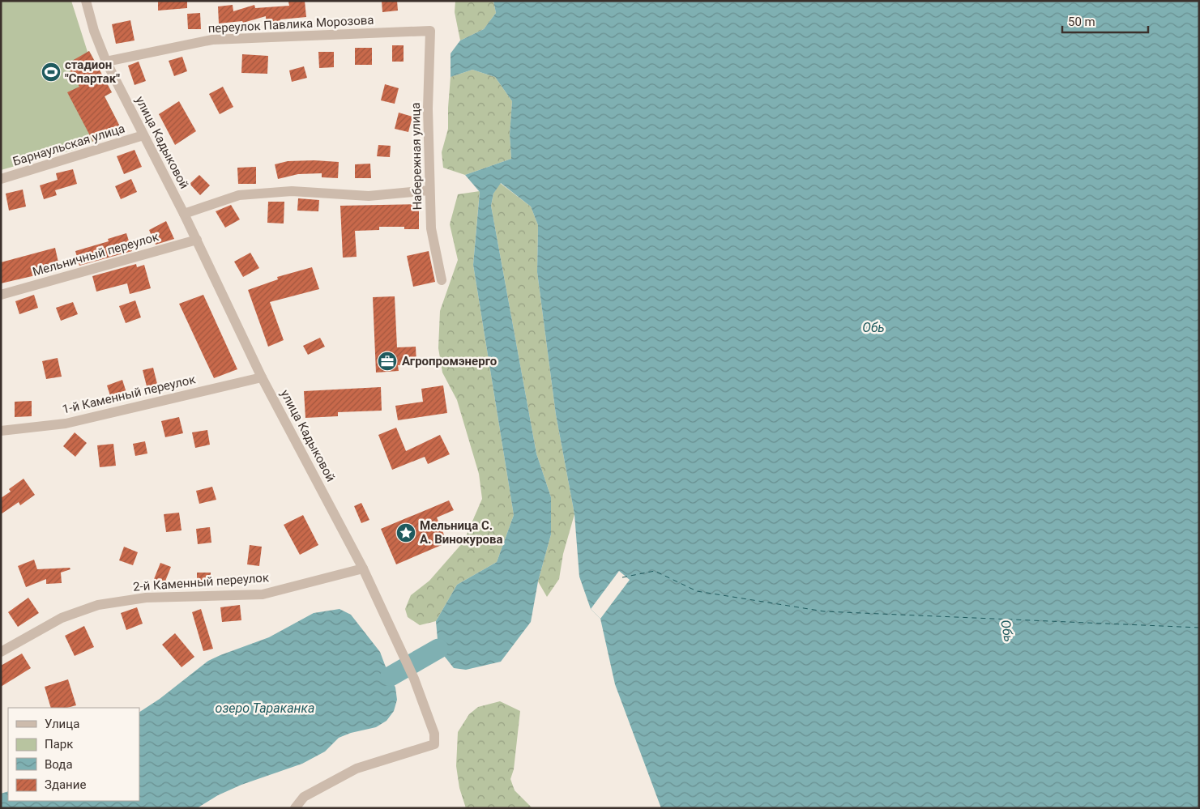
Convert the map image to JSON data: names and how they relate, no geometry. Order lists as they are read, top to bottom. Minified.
{"streets":{"street":["переулок Павлика Морозова","улица Кадыковой","Барнаульская улица","Набережная улица","Мельничный переулок","1-й Каменный переулок","2-й Каменный переулок"]},"crossings":[["переулок Павлика Морозова","улица Кадыковой"],["переулок Павлика Морозова","Набережная улица"],["улица Кадыковой","Барнаульская улица"],["улица Кадыковой","Мельничный переулок"],["улица Кадыковой","1-й Каменный переулок"],["улица Кадыковой","2-й Каменный переулок"]],"water":["Обь","озеро Тараканка"],"places":{"sports":["стадион \"Спартак\""],"office":["Агропромэнерго"],"place":["Мельница С. А. Винокурова"]},"legend":["Улица","Парк","Вода","Здание"],"scale_bar":"50 m"}
